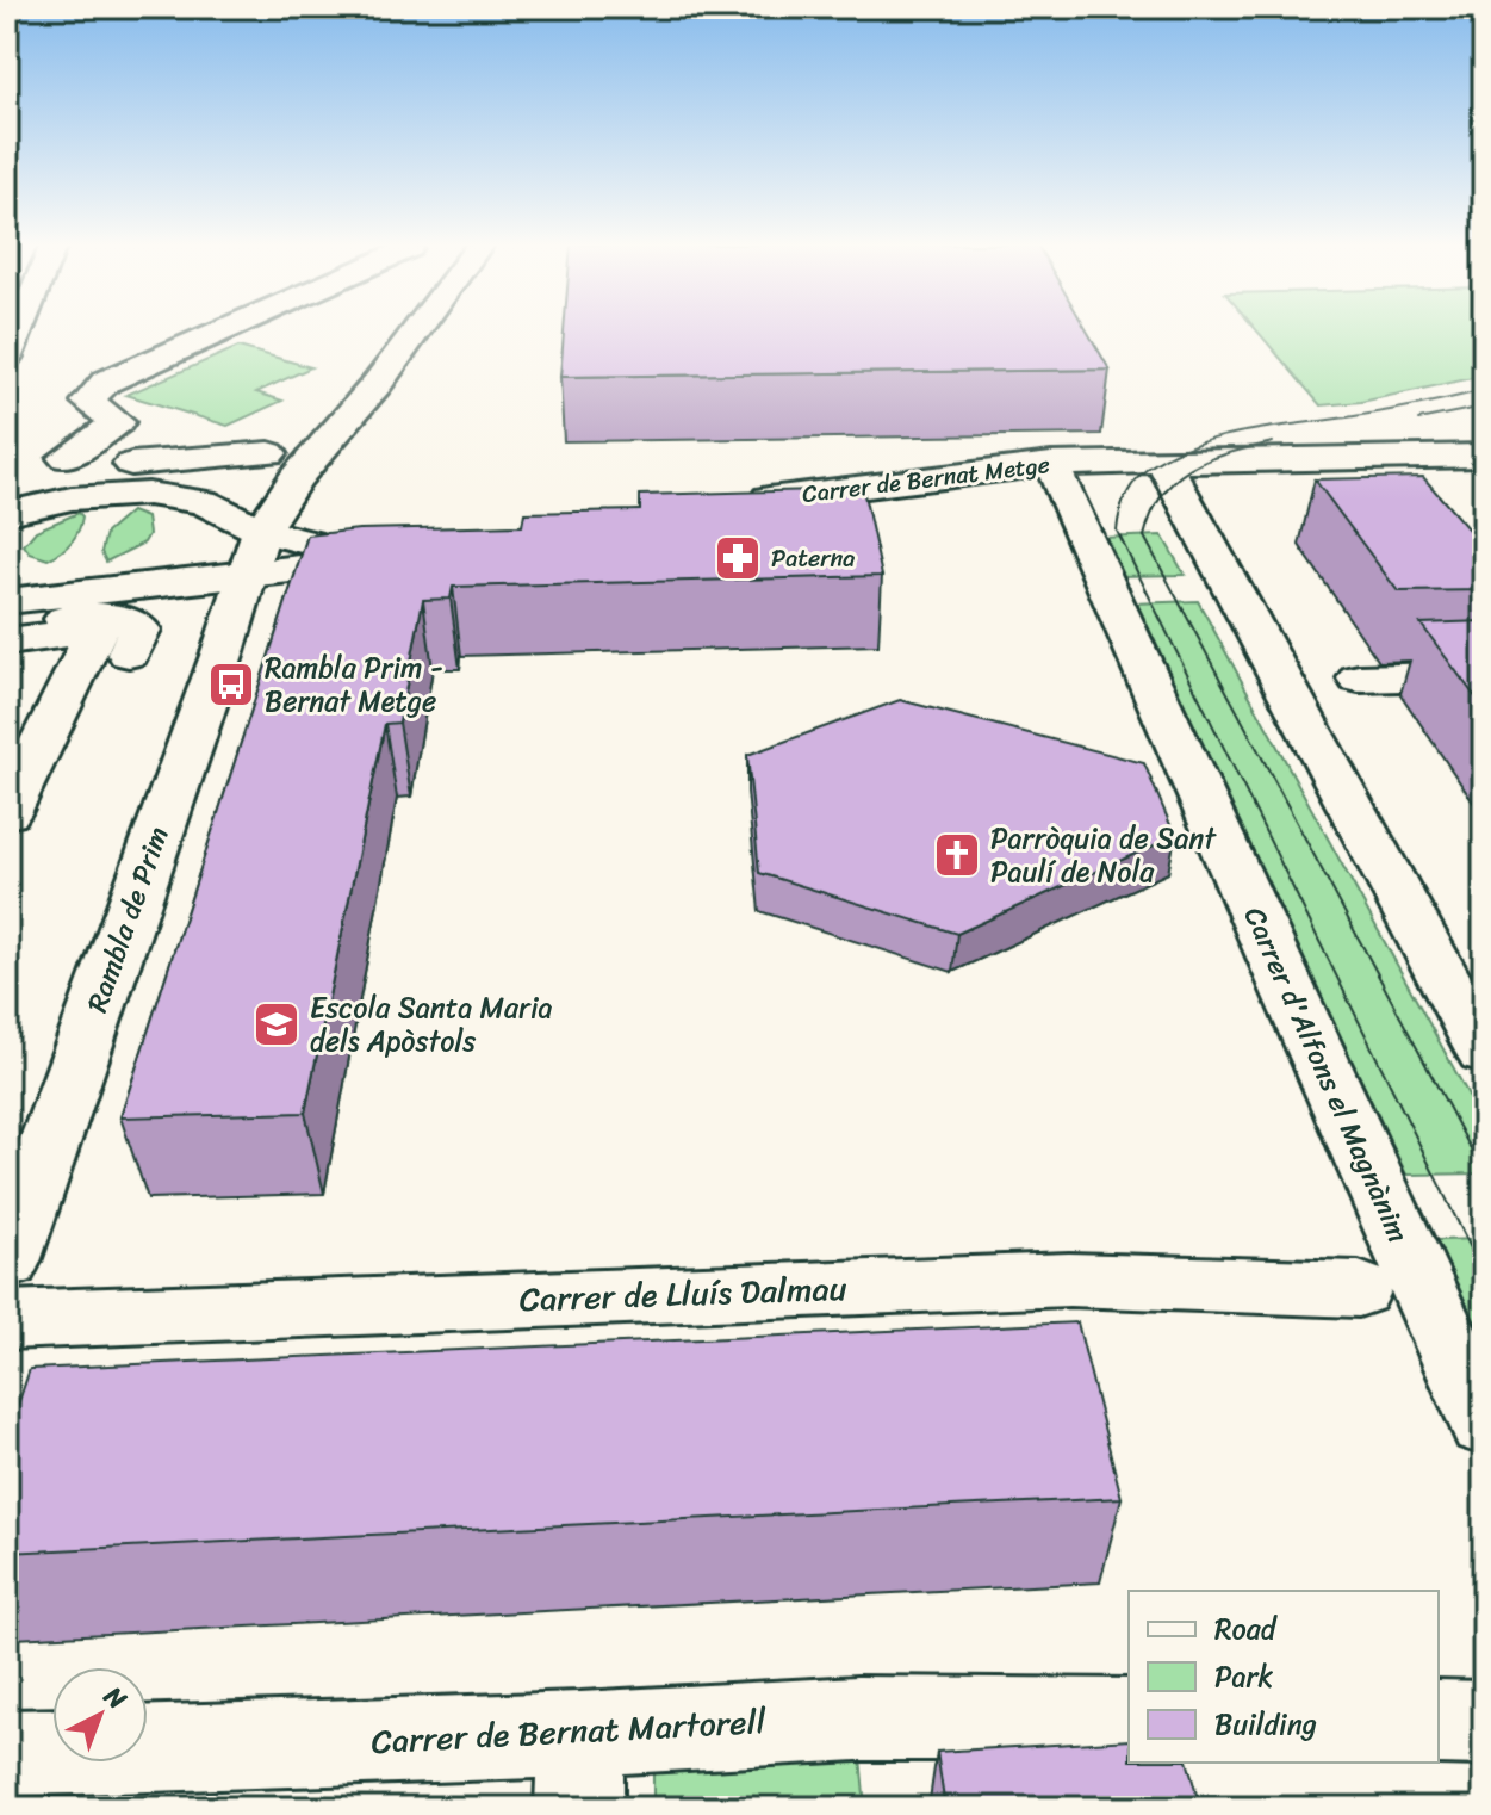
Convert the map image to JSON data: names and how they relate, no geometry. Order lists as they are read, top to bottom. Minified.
{"streets":{"street":["Carrer de Bernat Metge","Rambla de Prim","Carrer d'Alfons el Magnànim","Carrer de Lluís Dalmau","Carrer de Bernat Martorell"]},"crossings":[["Carrer de Bernat Metge","Carrer d'Alfons el Magnànim"]],"places":{"pharmacy":["Paterna"],"bus stop":["Rambla Prim - Bernat Metge"],"church":["Parròquia de Sant Paulí de Nola"],"school or university":["Escola Santa Maria dels Apòstols"]},"legend":["Road","Park","Building"],"north":"top right"}
